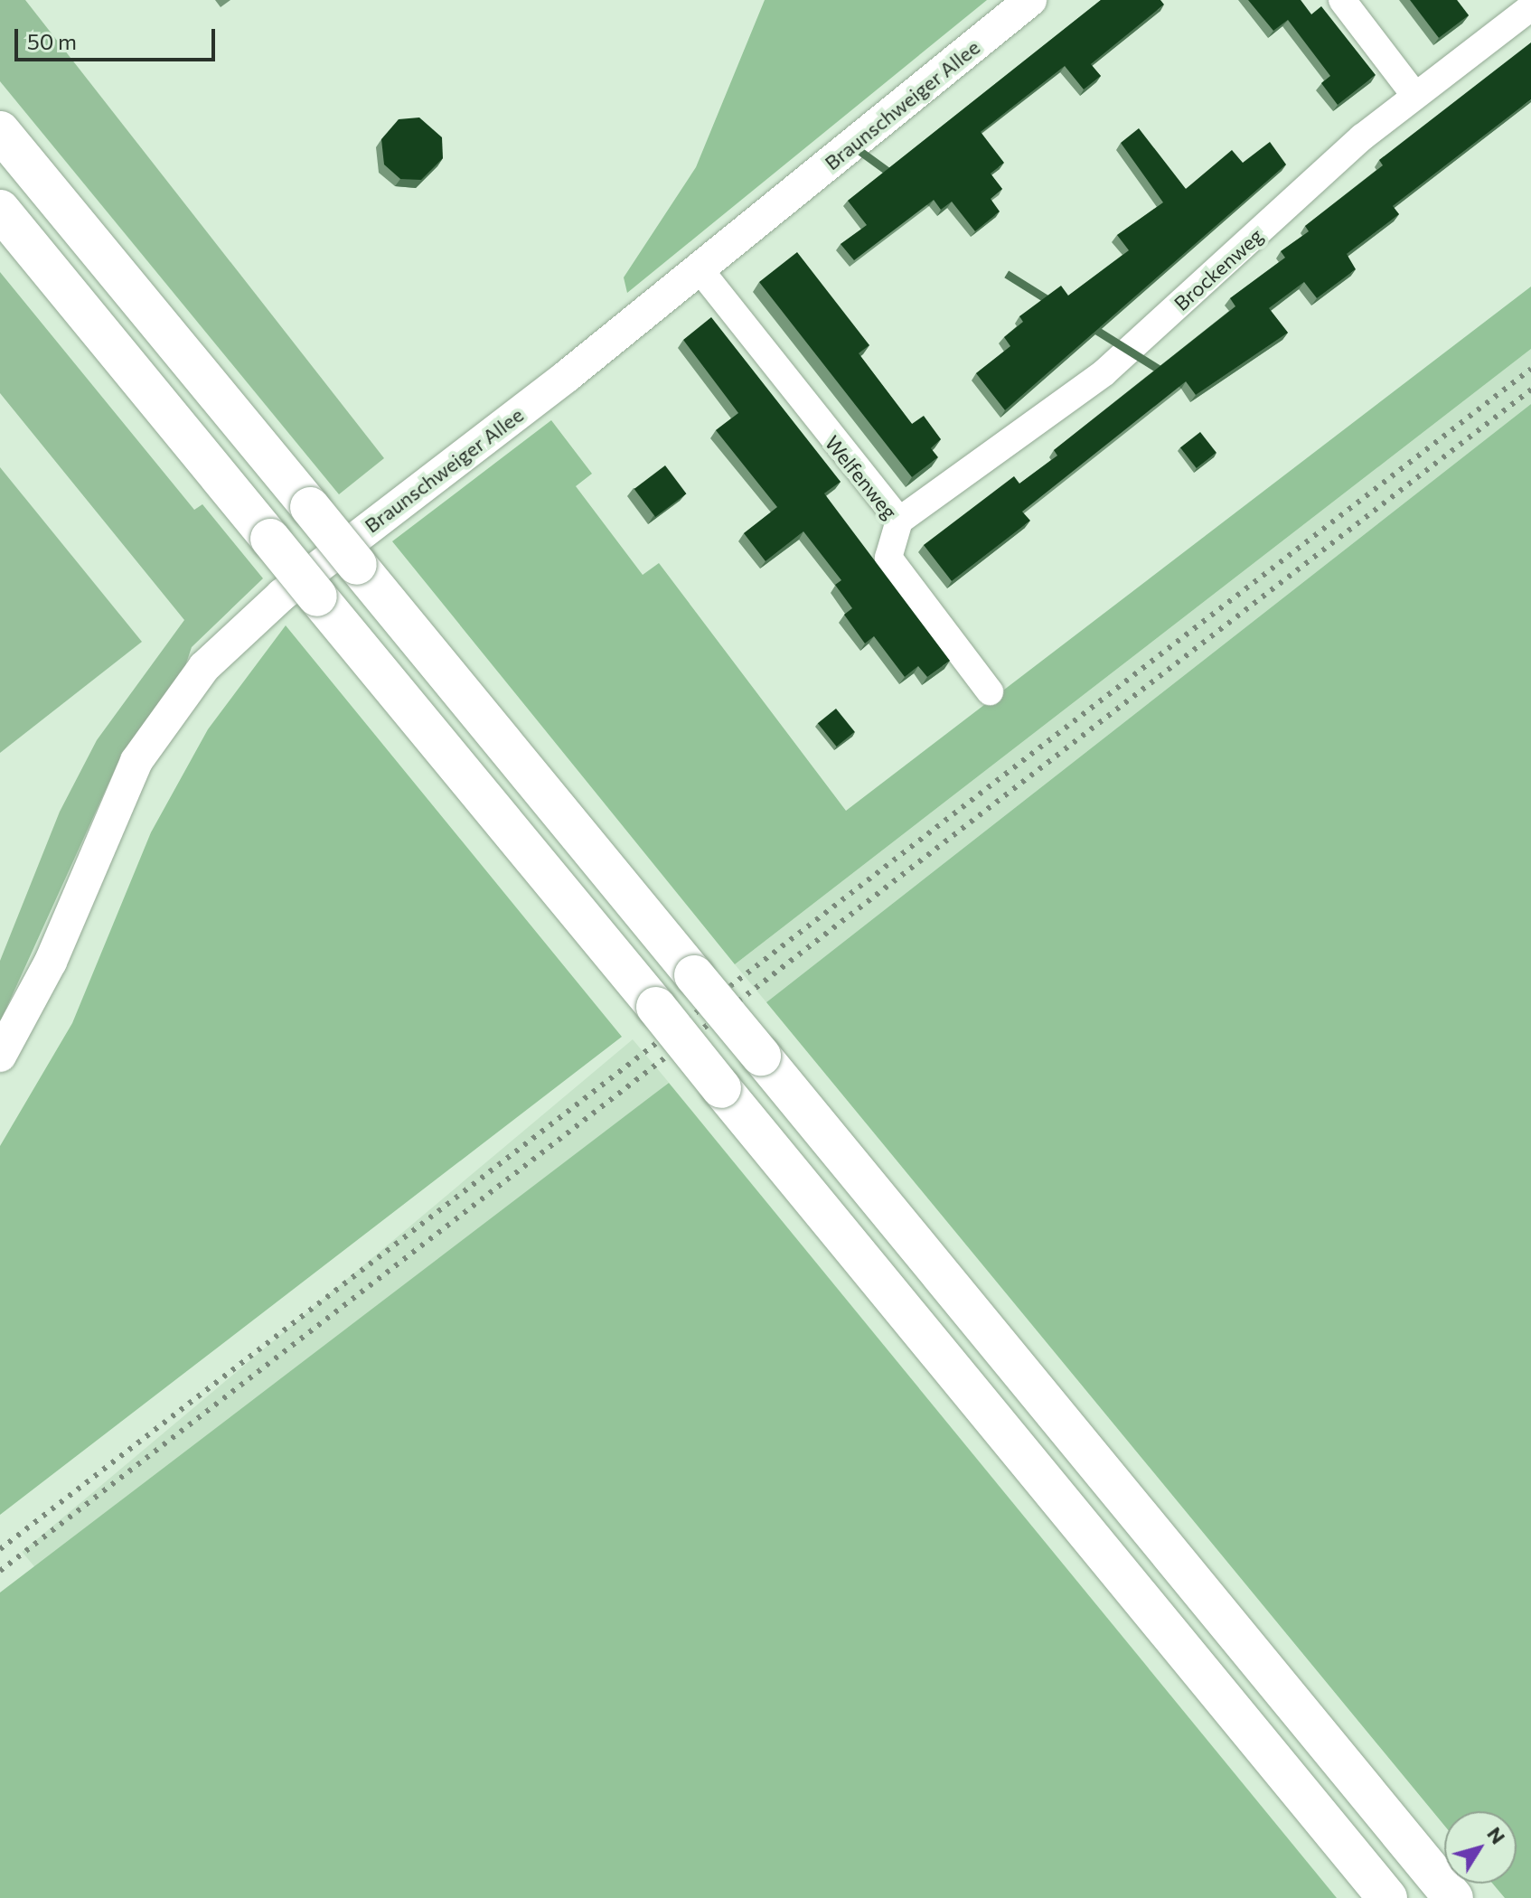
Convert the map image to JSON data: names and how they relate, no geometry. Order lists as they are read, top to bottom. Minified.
{"streets":{"street":["Braunschweiger Allee","Brockenweg","Welfenweg"]},"crossings":[["Braunschweiger Allee","Welfenweg"],["Brockenweg","Welfenweg"]],"scale_bar":"50 m","north":"top right"}
